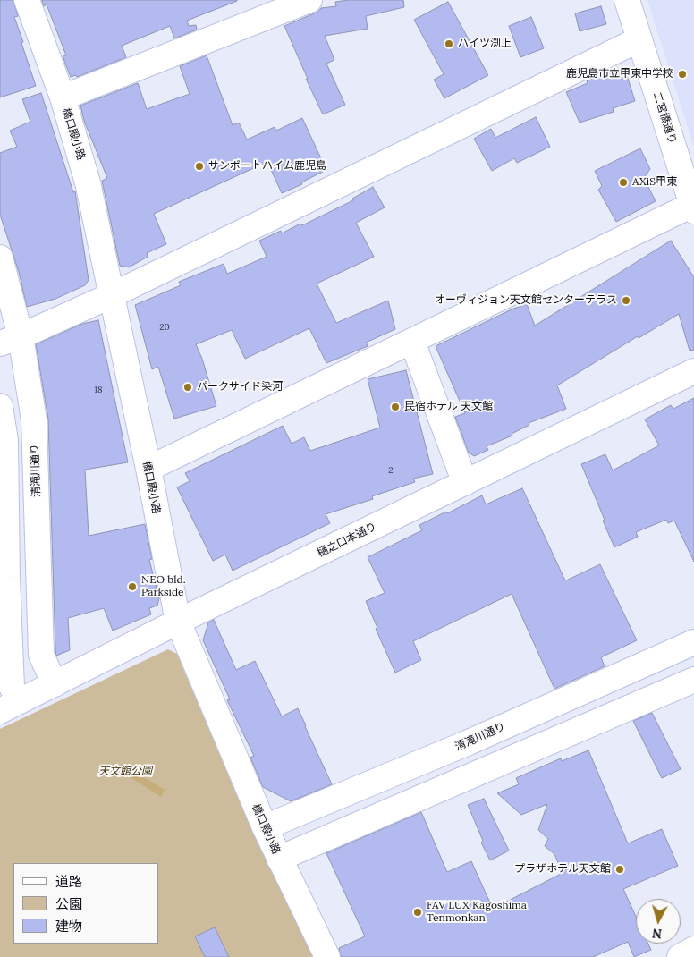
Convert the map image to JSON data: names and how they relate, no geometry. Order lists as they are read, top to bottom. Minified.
{"streets":{"street":["二宮橋通り","橋口殿小路","清滝川通り","樋之口本通り"]},"crossings":[["橋口殿小路","清滝川通り"],["橋口殿小路","樋之口本通り"],["清滝川通り","樋之口本通り"]],"parks":["天文館公園"],"places":["ハイツ渕上","鹿児島市立甲東中学校","サンポートハイム鹿児島","AXiS甲東","オーヴィジョン天文館センターテラス","パークサイド染河","民宿ホテル 天文館","NEO bld. Parkside","プラザホテル天文館","FAV LUX Kagoshima Tenmonkan"],"house_numbers":["20","18","2"],"legend":["道路","公園","建物"],"north":"bottom"}
